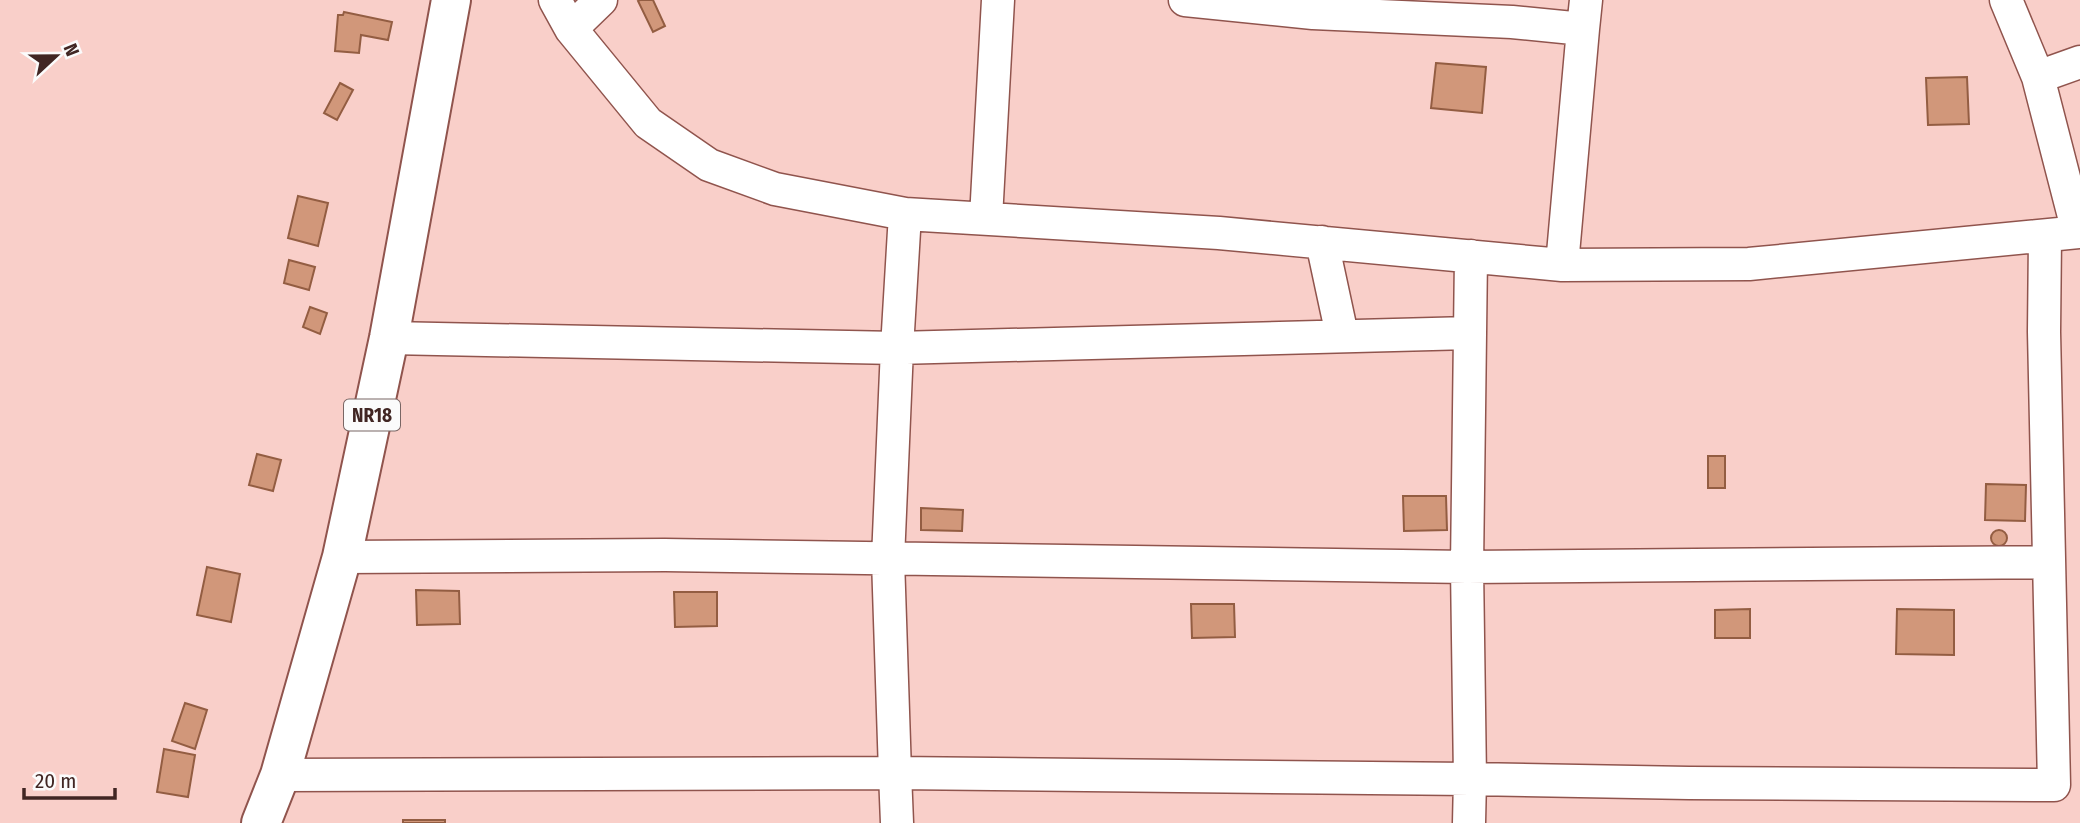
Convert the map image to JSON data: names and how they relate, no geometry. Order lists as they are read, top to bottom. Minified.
{"streets":{"main road":["NR18"]},"scale_bar":"20 m","north":"right"}
